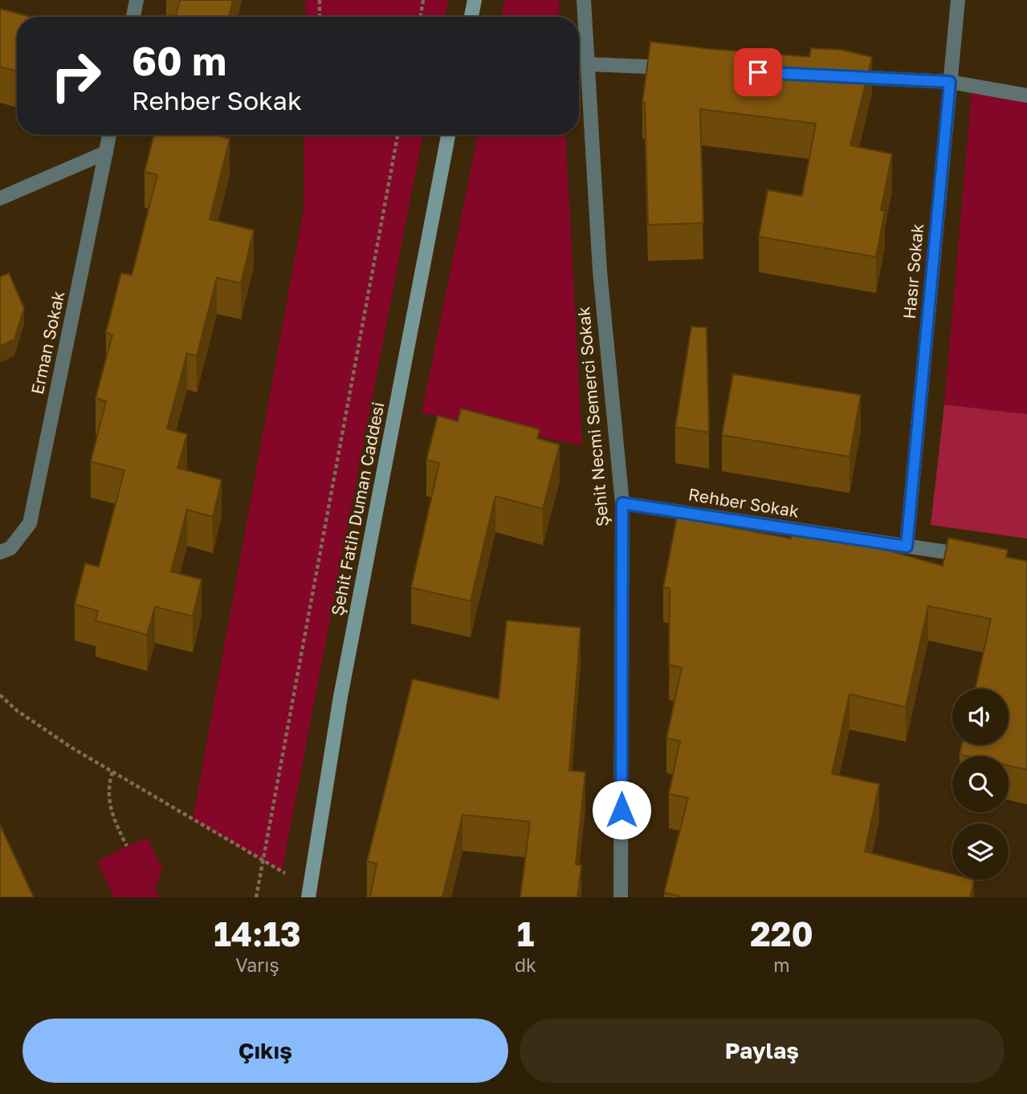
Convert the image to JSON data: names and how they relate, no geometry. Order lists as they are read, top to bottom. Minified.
{"streets":{"street":["Hasır Sokak","Erman Sokak","Şehit Necmi Semerci Sokak","Rehber Sokak","Şehit Fatih Duman Caddesi"]},"crossings":[["Hasır Sokak","Rehber Sokak"],["Şehit Necmi Semerci Sokak","Rehber Sokak"]],"page":{"turn":["60 m","Rehber Sokak"],"eta":["14:13","Varış","1","dk","220","m"],"buttons":["Çıkış","Paylaş"]}}
